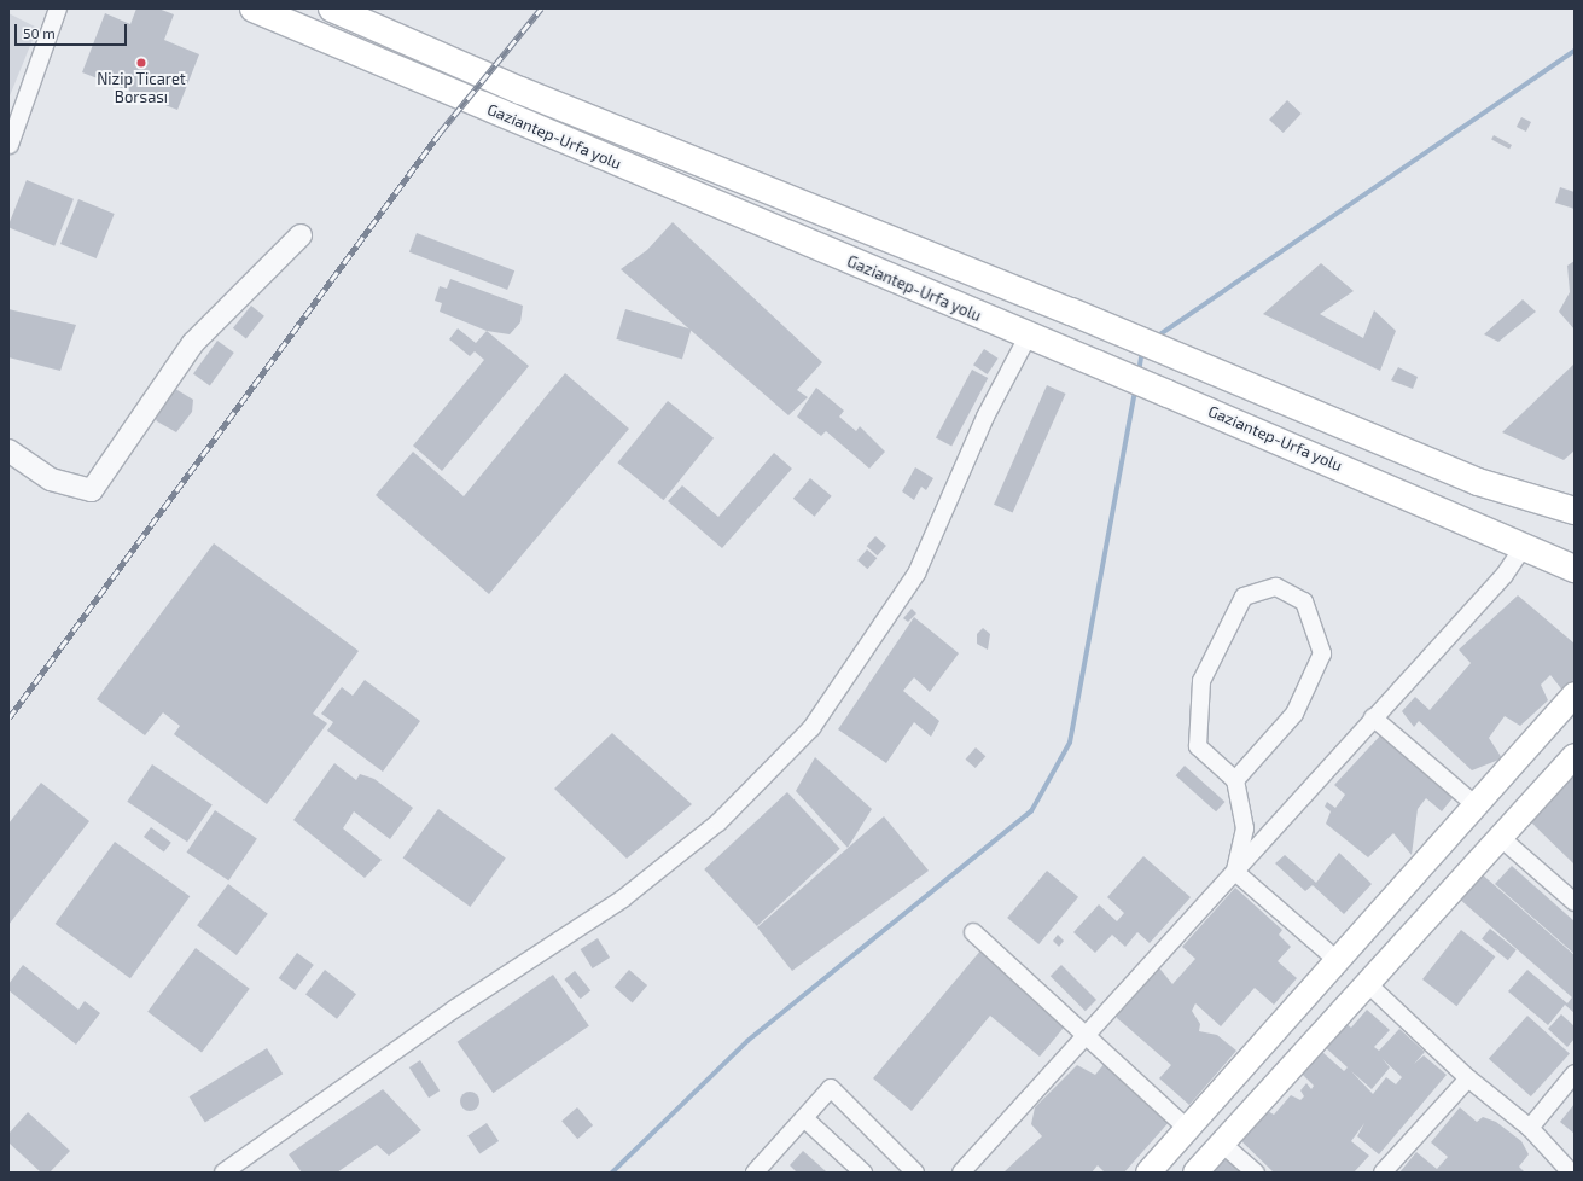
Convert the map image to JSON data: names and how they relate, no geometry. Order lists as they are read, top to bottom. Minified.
{"streets":{"highway":["Gaziantep-Urfa yolu"]},"places":["Nizip Ticaret Borsası"],"scale_bar":"50 m"}
